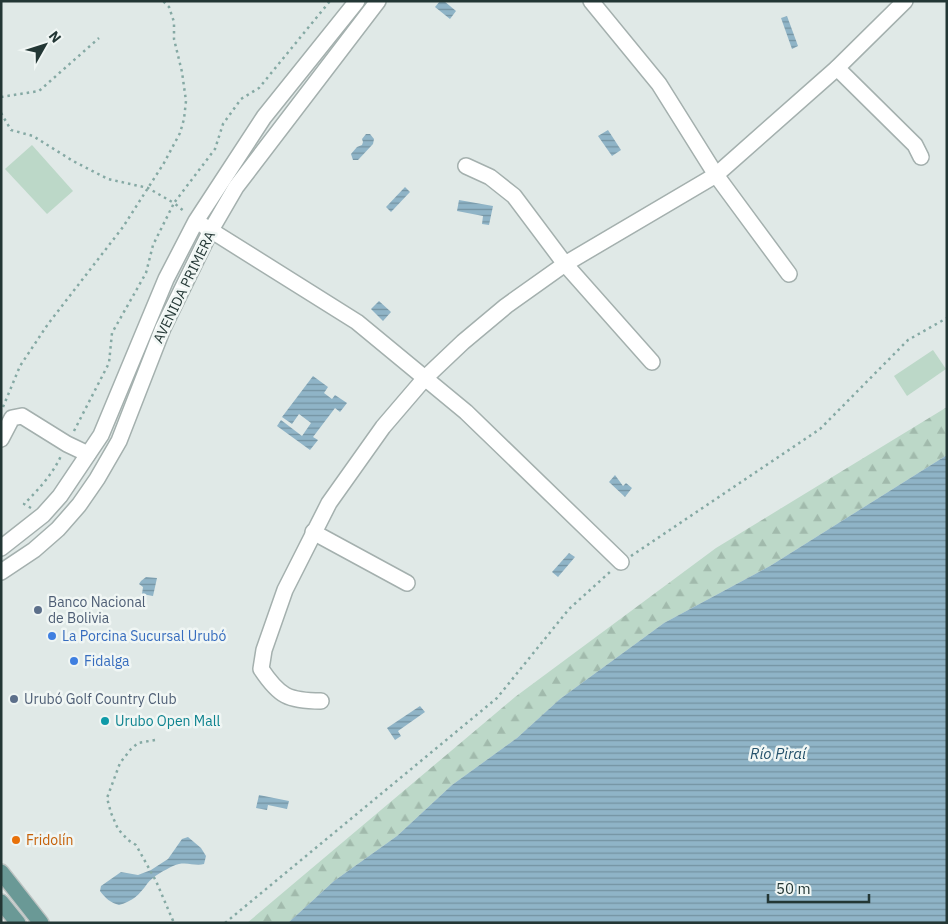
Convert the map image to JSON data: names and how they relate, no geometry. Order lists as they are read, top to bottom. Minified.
{"streets":{"street":["AVENIDA PRIMERA"]},"water":["Río Piraí"],"places":["Banco Nacional de Bolivia","La Porcina Sucursal Urubó","Fidalga","Urubó Golf Country Club","Urubo Open Mall","Fridolín"],"scale_bar":"50 m","north":"top right"}
